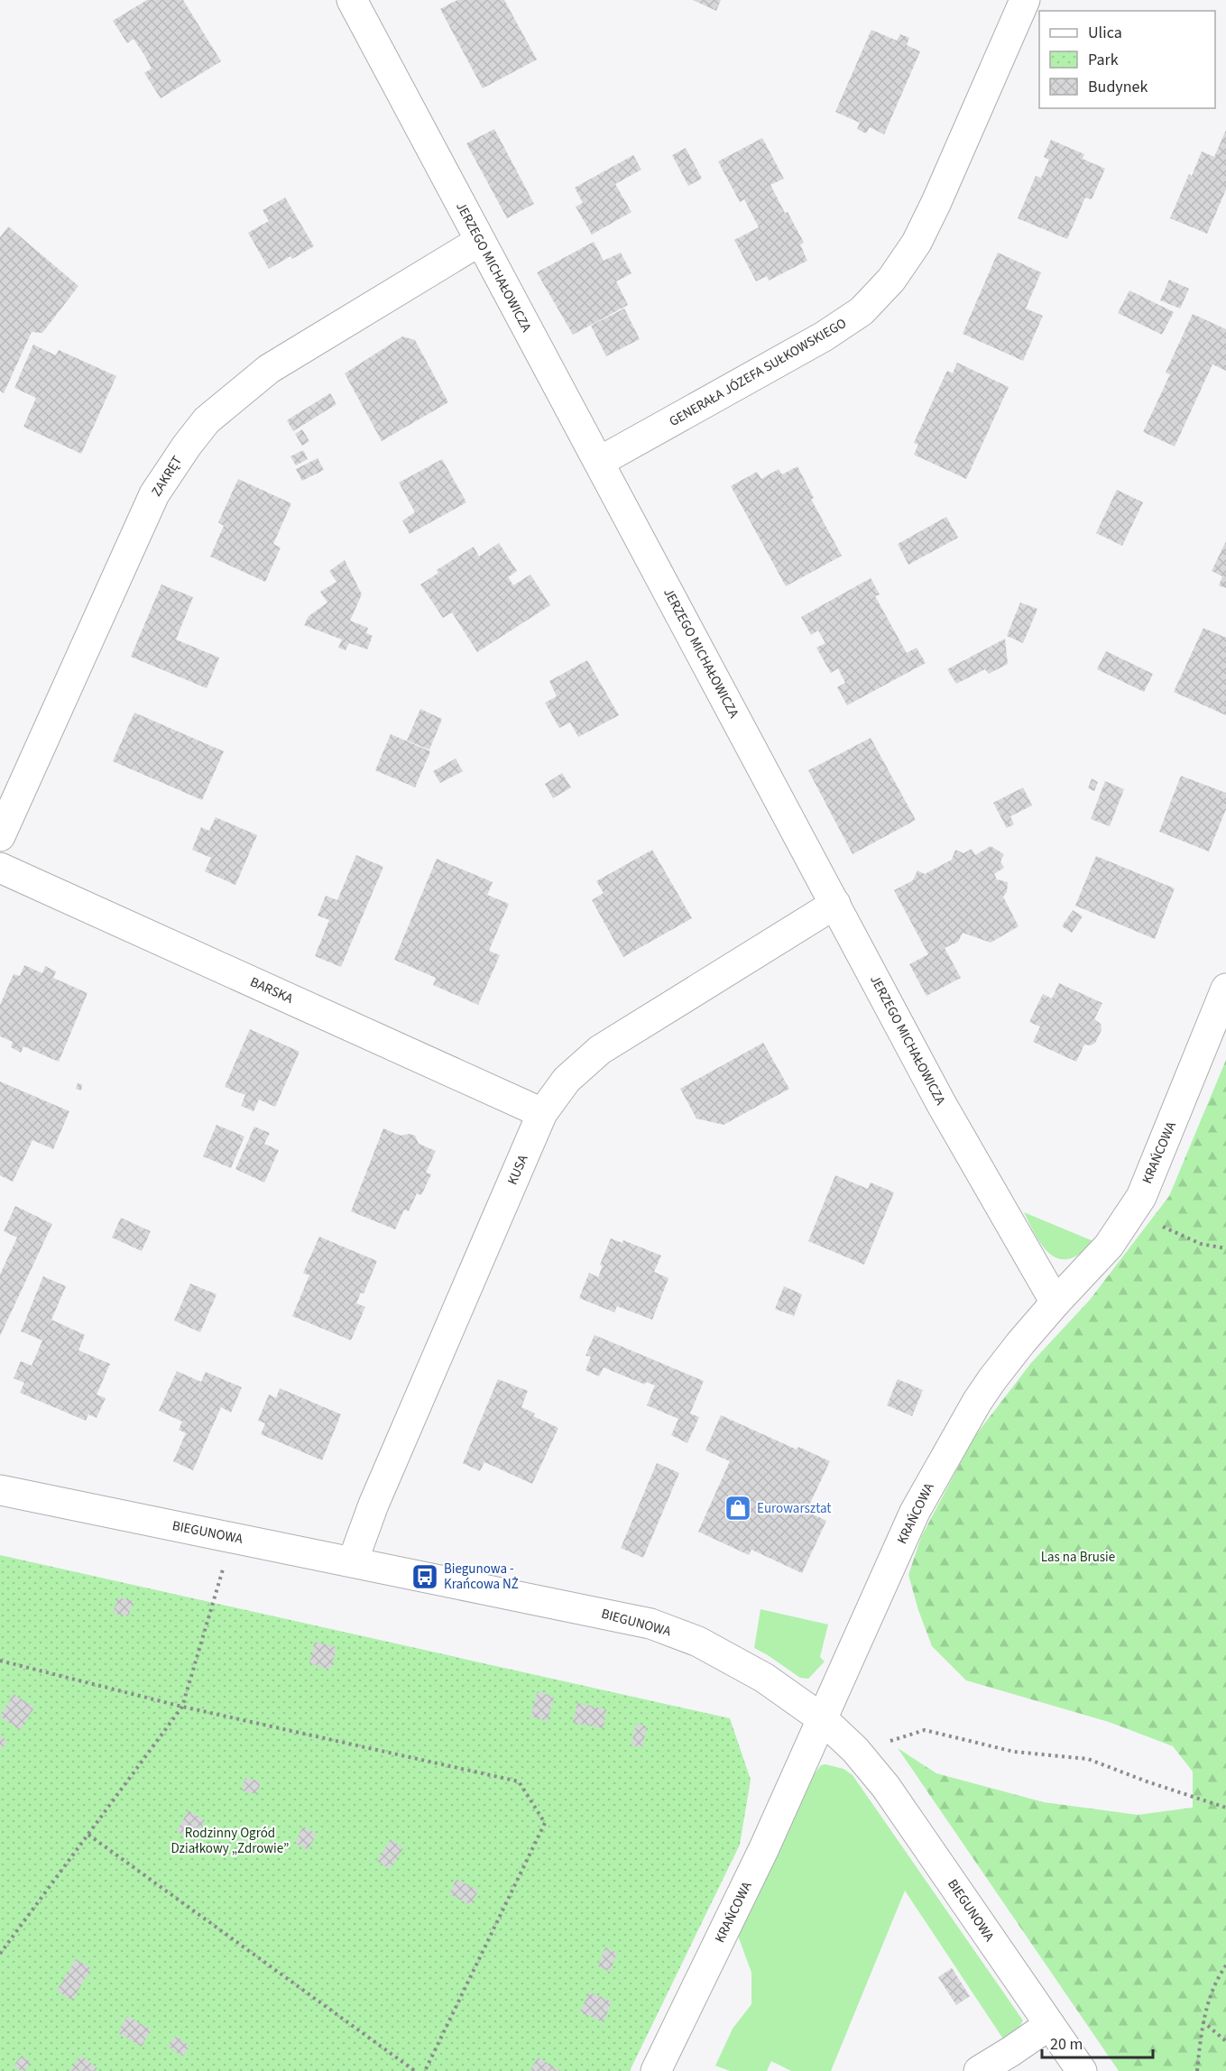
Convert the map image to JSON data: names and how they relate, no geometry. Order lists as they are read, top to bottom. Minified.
{"streets":{"street":["JERZEGO MICHAŁOWICZA","GENERAŁA JÓZEFA SUŁKOWSKIEGO","ZAKRĘT","BARSKA","KRAŃCOWA","KUSA","BIEGUNOWA"]},"crossings":[["JERZEGO MICHAŁOWICZA","GENERAŁA JÓZEFA SUŁKOWSKIEGO"],["JERZEGO MICHAŁOWICZA","ZAKRĘT"],["JERZEGO MICHAŁOWICZA","KRAŃCOWA"],["JERZEGO MICHAŁOWICZA","KUSA"],["BARSKA","KUSA"],["KRAŃCOWA","BIEGUNOWA"],["KUSA","BIEGUNOWA"]],"parks":["Las na Brusie","Rodzinny Ogród Działkowy „Zdrowie”"],"places":{"shop":["Eurowarsztat"],"bus stop":["Biegunowa - Krańcowa NŻ"]},"legend":["Ulica","Park","Budynek"],"scale_bar":"20 m"}
